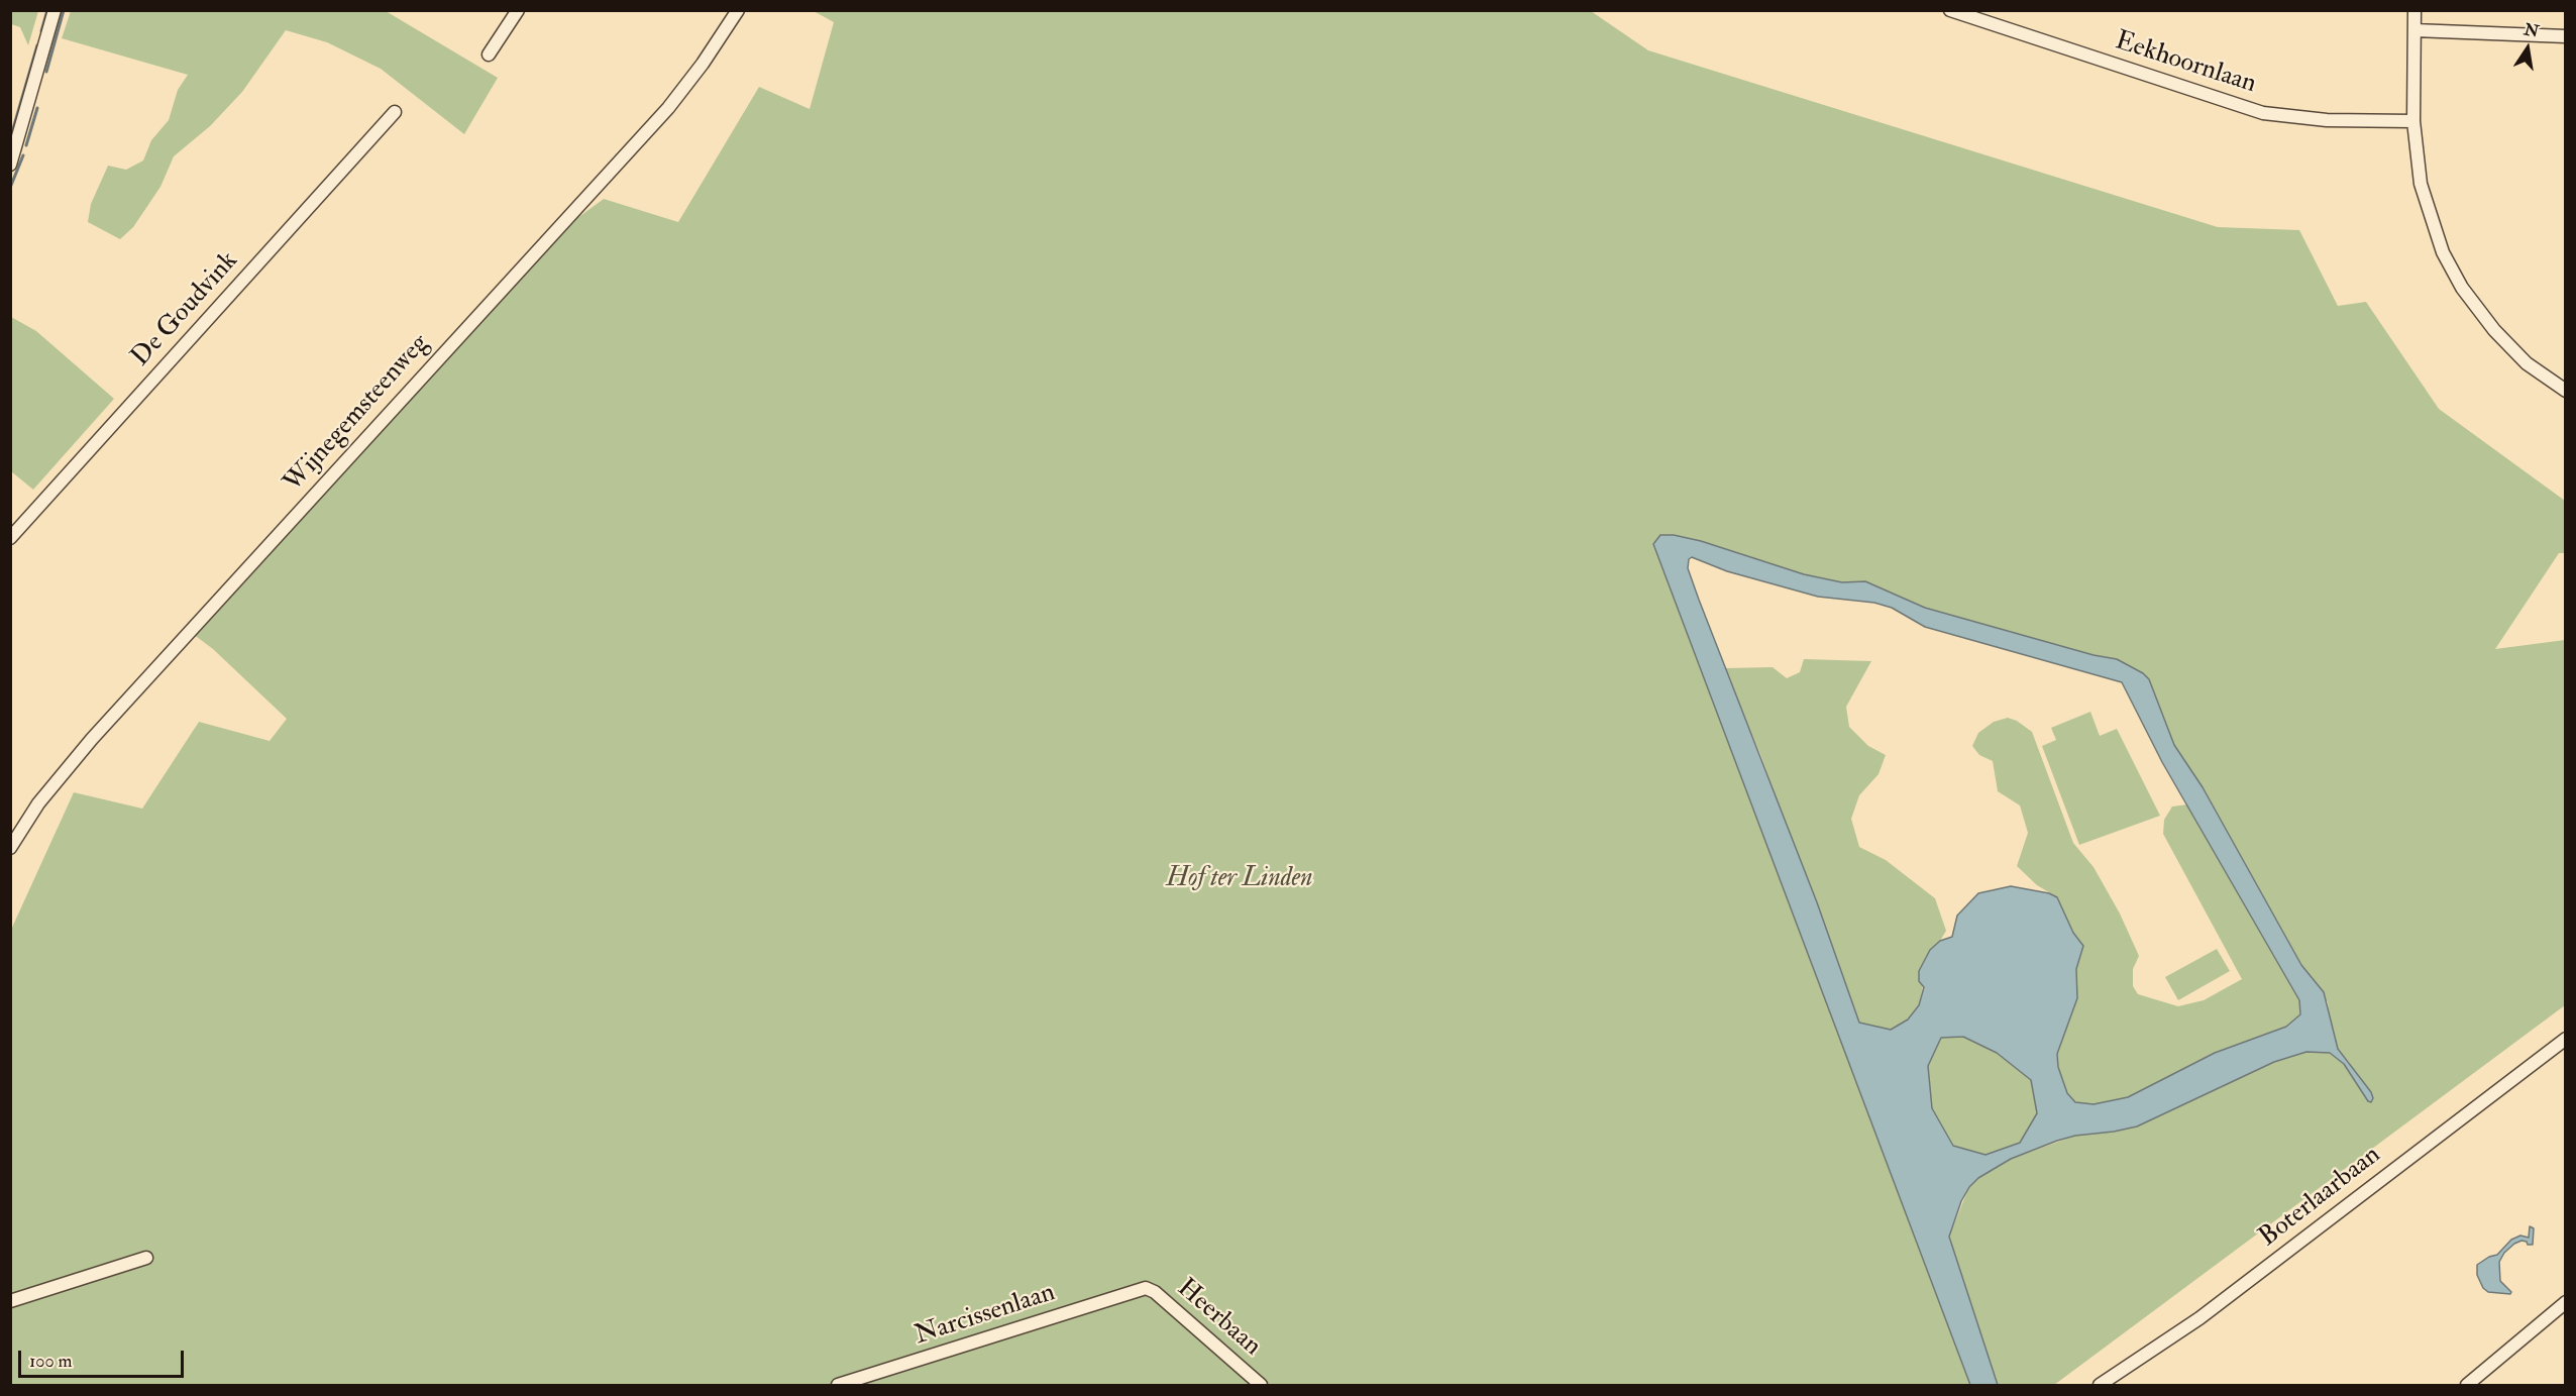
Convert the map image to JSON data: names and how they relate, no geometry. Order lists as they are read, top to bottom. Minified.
{"streets":{"street":["Eekhoornlaan","De Goudvink","Wijnegemsteenweg","Boterlaarbaan","Narcissenlaan","Heerbaan"]},"crossings":[["Narcissenlaan","Heerbaan"]],"parks":["Hof ter Linden"],"scale_bar":"100 m","north":"top"}
